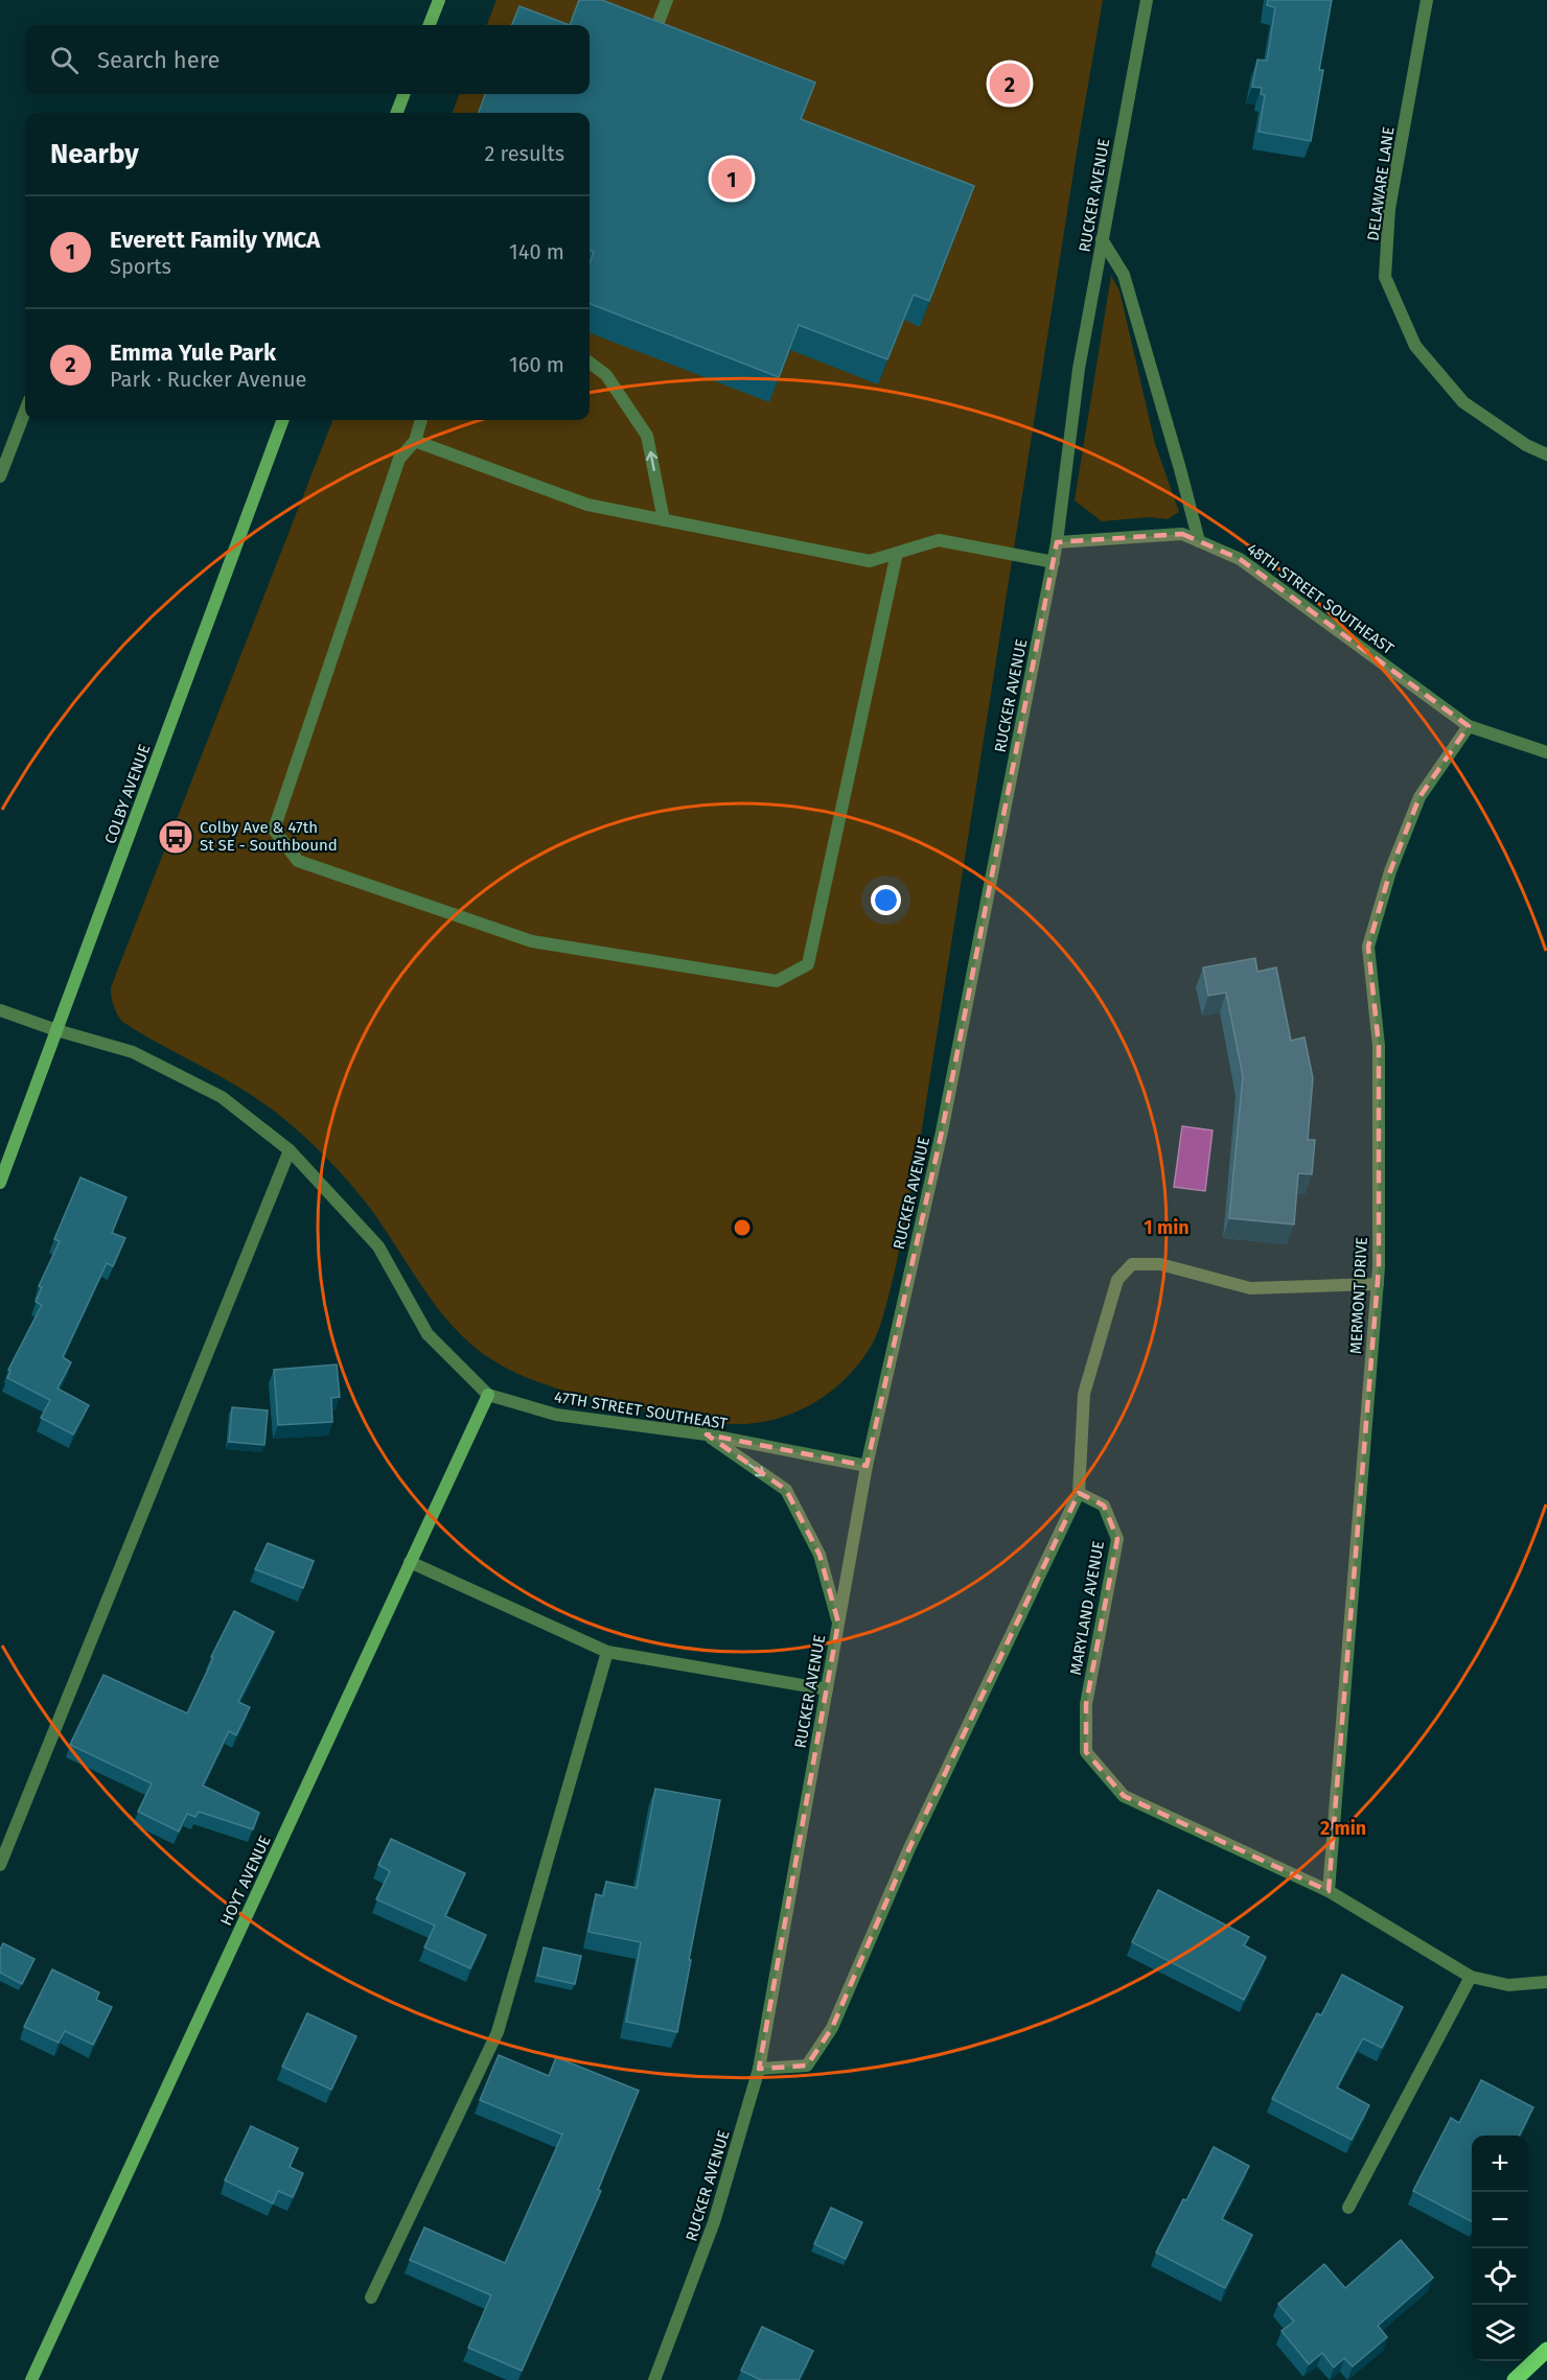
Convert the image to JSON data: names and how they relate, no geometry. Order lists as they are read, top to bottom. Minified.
{"streets":{"street":["DELAWARE LANE","RUCKER AVENUE","48TH STREET SOUTHEAST","COLBY AVENUE","MERMONT DRIVE","47TH STREET SOUTHEAST","MARYLAND AVENUE","HOYT AVENUE"]},"crossings":[["RUCKER AVENUE","48TH STREET SOUTHEAST"],["RUCKER AVENUE","47TH STREET SOUTHEAST"],["48TH STREET SOUTHEAST","MERMONT DRIVE"],["COLBY AVENUE","47TH STREET SOUTHEAST"],["MERMONT DRIVE","MARYLAND AVENUE"],["47TH STREET SOUTHEAST","HOYT AVENUE"]],"places":{"bus stop":["Colby Ave & 47th St SE - Southbound"]},"page":{"search":"Search here","pins":["2","1"],"heading":["Nearby","2 results"],"list":[{"mark":"1","name":"Everett Family YMCA","note":"Sports","value":"140 m"},{"mark":"2","name":"Emma Yule Park","note":"Park · Rucker Avenue","value":"160 m"}],"map_buttons":["+","−"]},"rings":["1 min","2 min"]}
